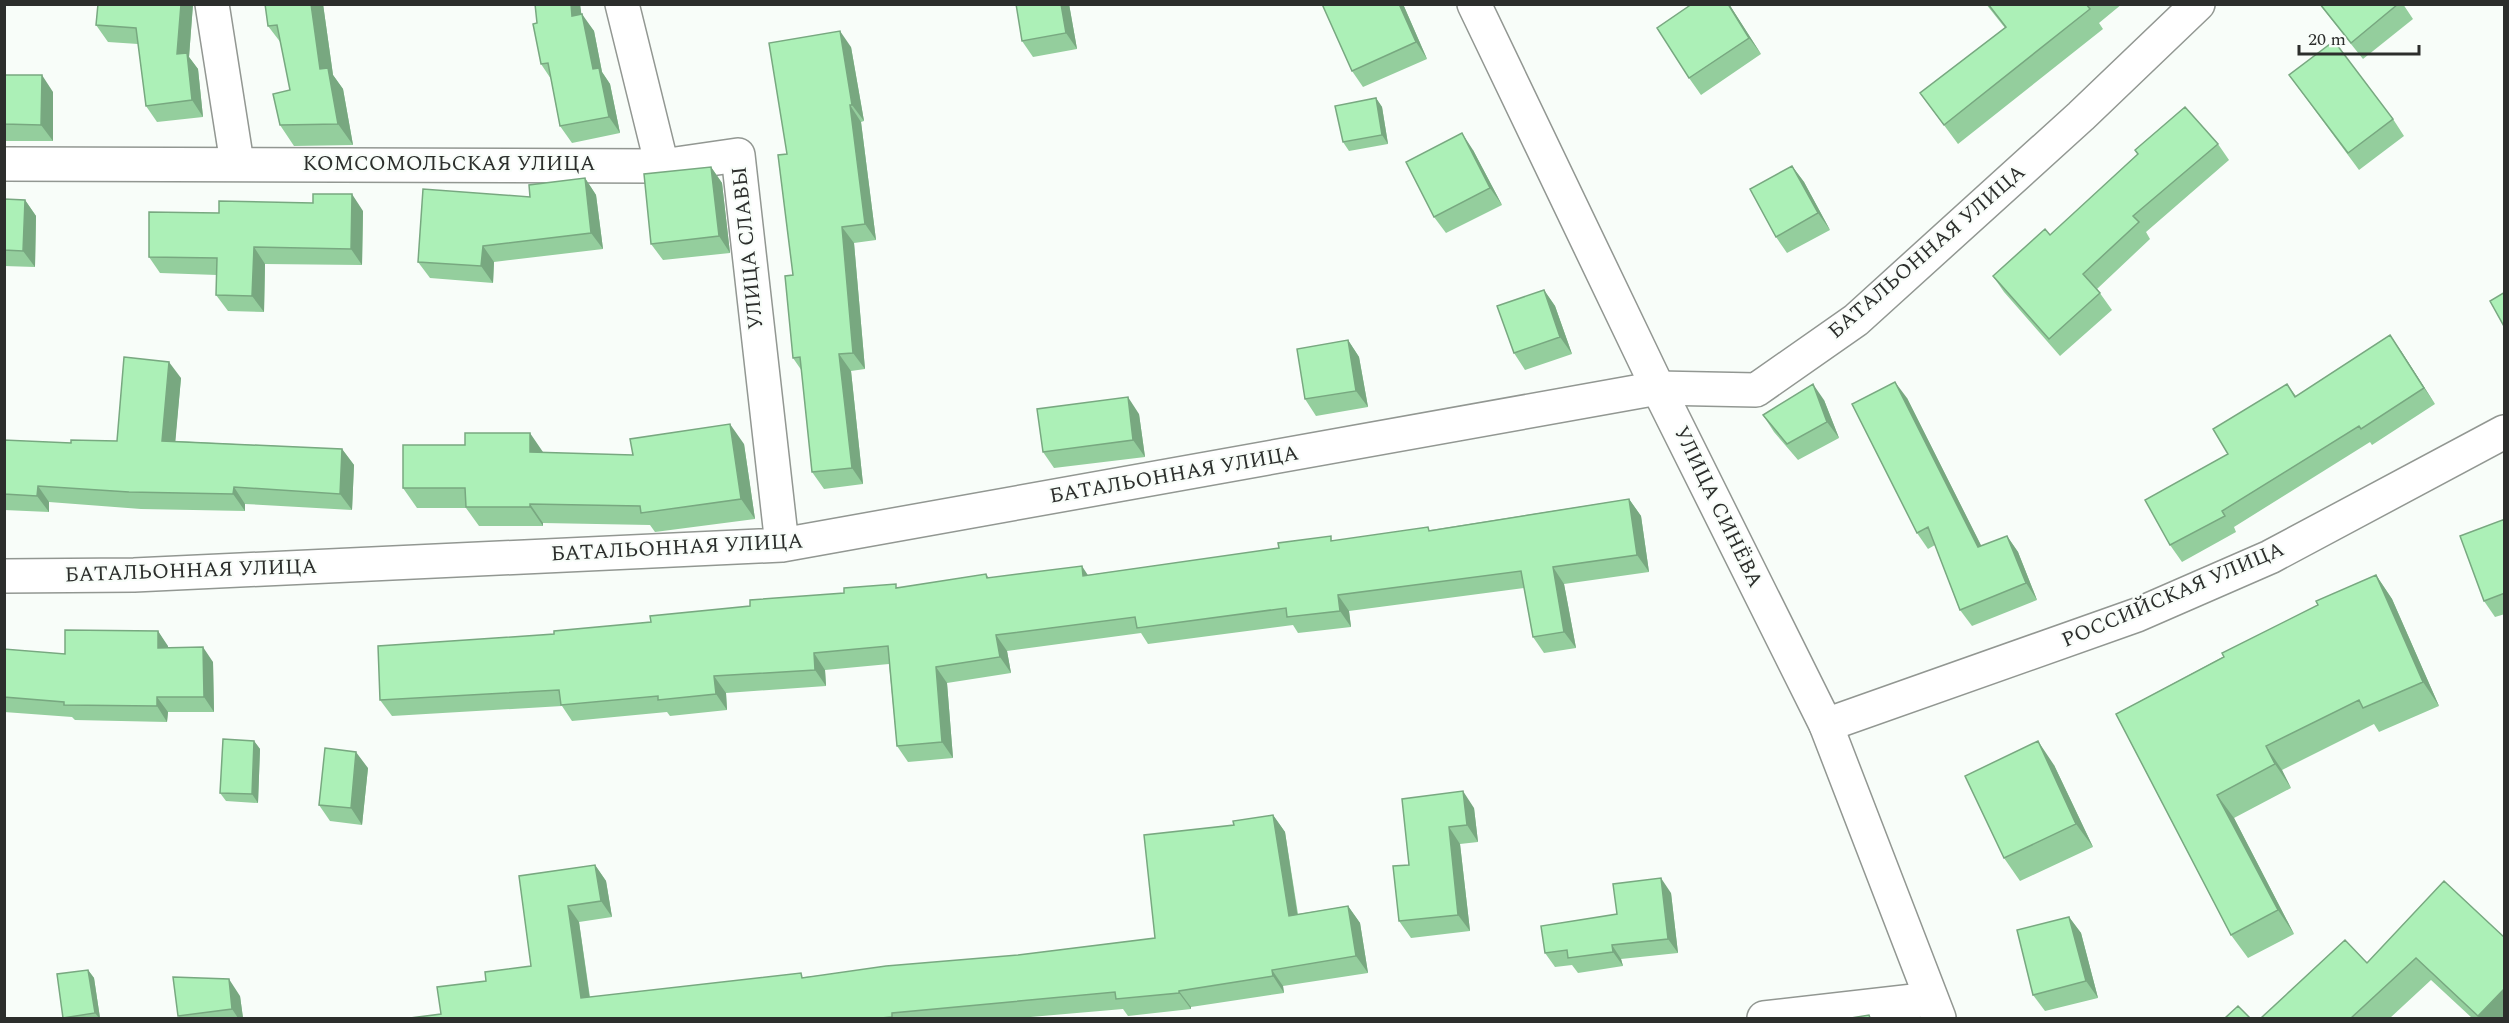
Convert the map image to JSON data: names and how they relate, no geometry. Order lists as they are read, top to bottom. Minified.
{"streets":{"street":["КОМСОМОЛЬСКАЯ УЛИЦА","УЛИЦА СЛАВЫ","БАТАЛЬОННАЯ УЛИЦА","УЛИЦА СИНЁВА","РОССИЙСКАЯ УЛИЦА"]},"crossings":[["КОМСОМОЛЬСКАЯ УЛИЦА","УЛИЦА СЛАВЫ"],["УЛИЦА СЛАВЫ","БАТАЛЬОННАЯ УЛИЦА"],["БАТАЛЬОННАЯ УЛИЦА","УЛИЦА СИНЁВА"],["УЛИЦА СИНЁВА","РОССИЙСКАЯ УЛИЦА"]],"scale_bar":"20 m"}
